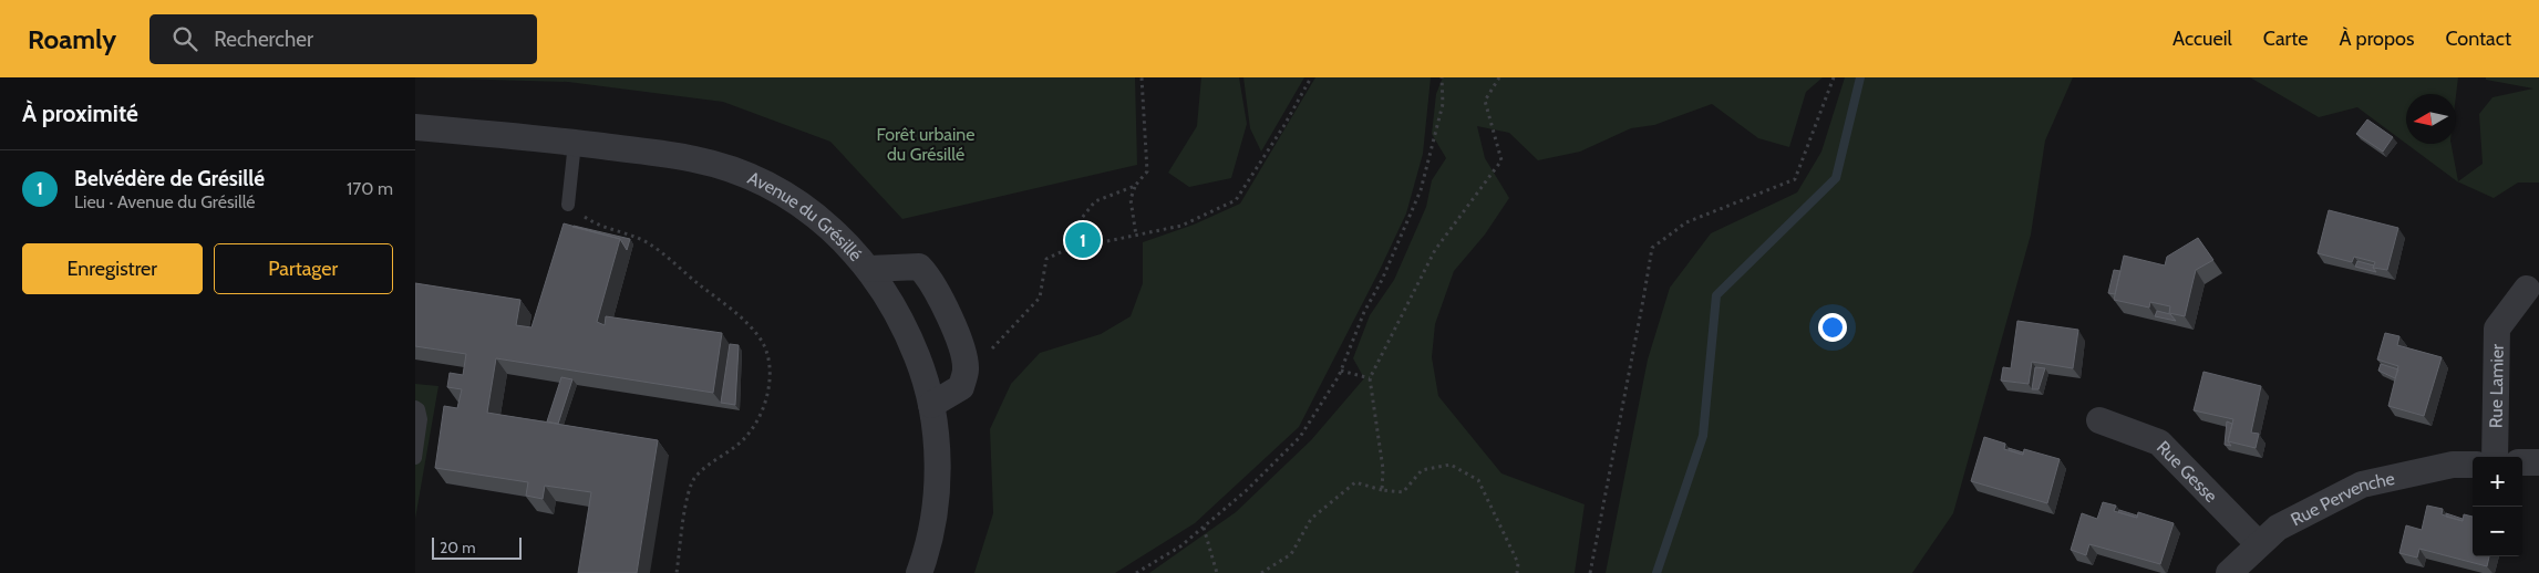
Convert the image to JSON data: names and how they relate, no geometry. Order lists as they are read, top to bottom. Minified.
{"streets":{"street":["Avenue du Grésillé","Rue Lamier","Rue Gesse","Rue Pervenche"]},"crossings":[["Rue Gesse","Rue Pervenche"]],"parks":["Forêt urbaine du Grésillé"],"scale_bar":"20 m","north":"left","page":{"header":"Roamly","search":"Rechercher","nav":["Accueil","Carte","À propos","Contact"],"heading":"À proximité","list":[{"mark":"1","name":"Belvédère de Grésillé","note":"Lieu · Avenue du Grésillé","value":"170 m"}],"pins":"1","buttons":["Enregistrer","Partager"],"map_buttons":["+","−"],"scale":"20 m"}}
